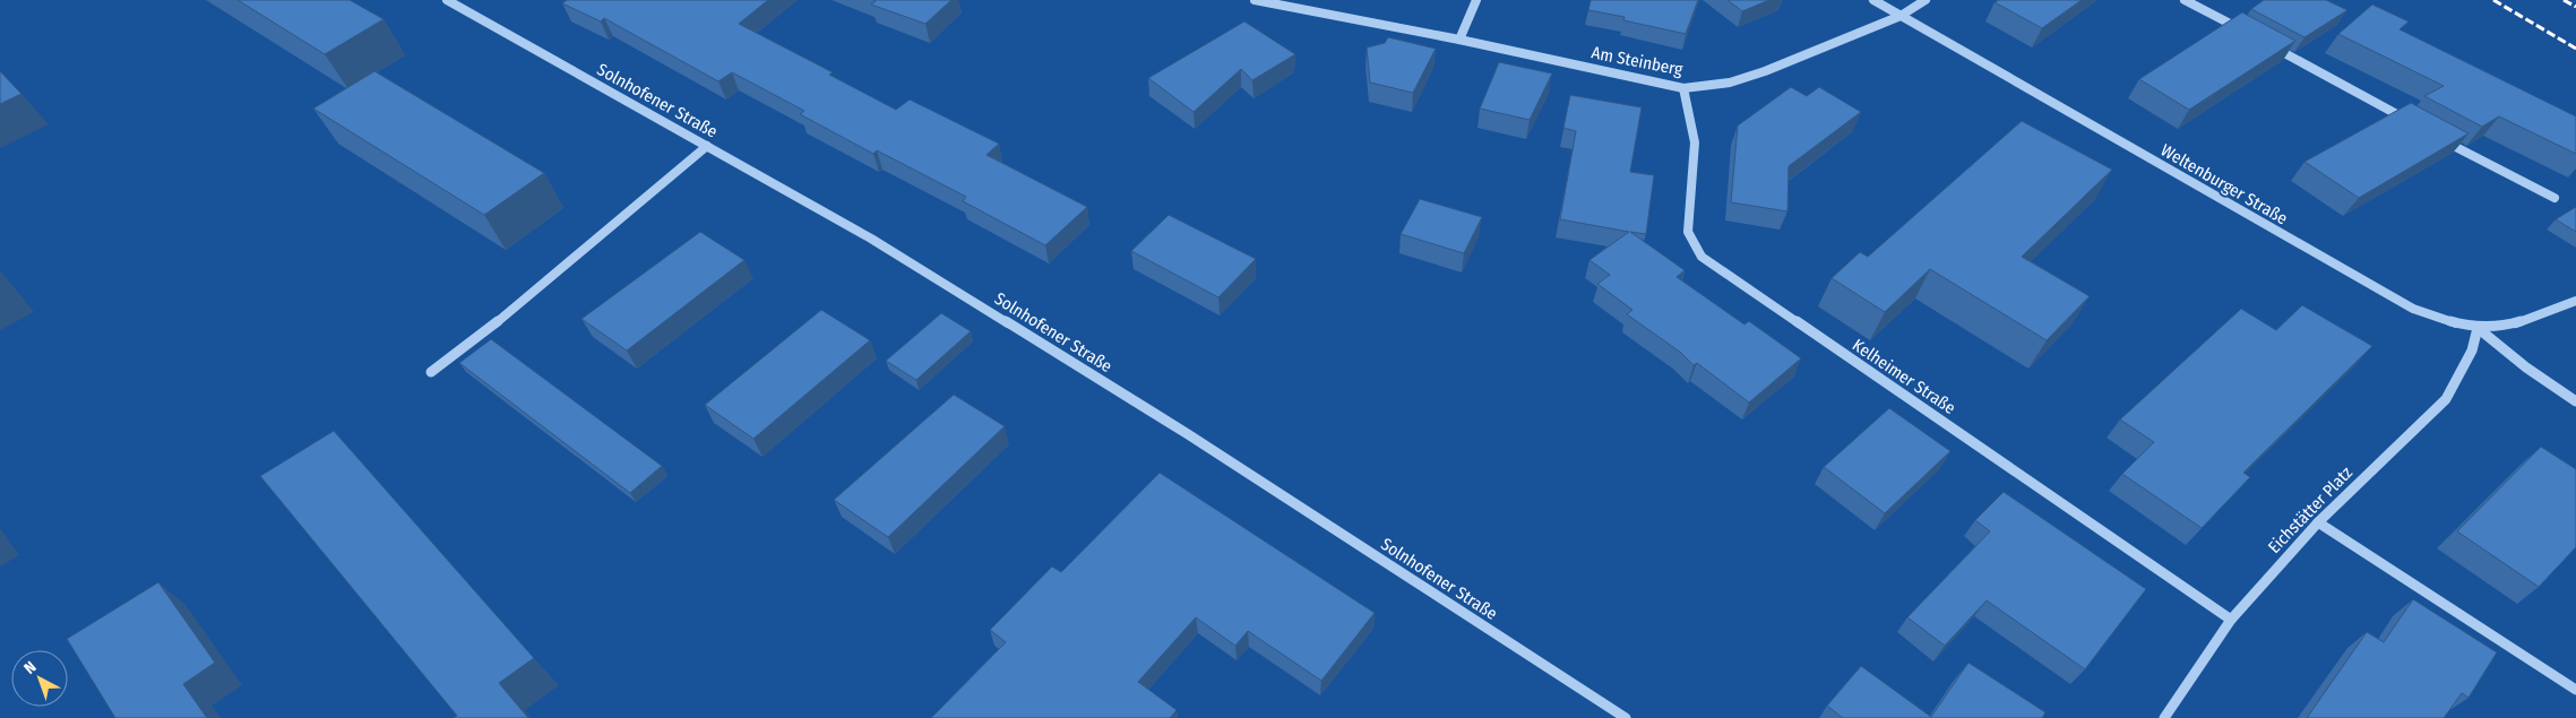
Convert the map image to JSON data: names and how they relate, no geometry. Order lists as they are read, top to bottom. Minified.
{"streets":{"street":["Am Steinberg","Solnhofener Straße","Weltenburger Straße","Kelheimer Straße","Eichstätter Platz"]},"crossings":[["Am Steinberg","Weltenburger Straße"],["Am Steinberg","Kelheimer Straße"],["Weltenburger Straße","Eichstätter Platz"],["Kelheimer Straße","Eichstätter Platz"]],"north":"top left"}
